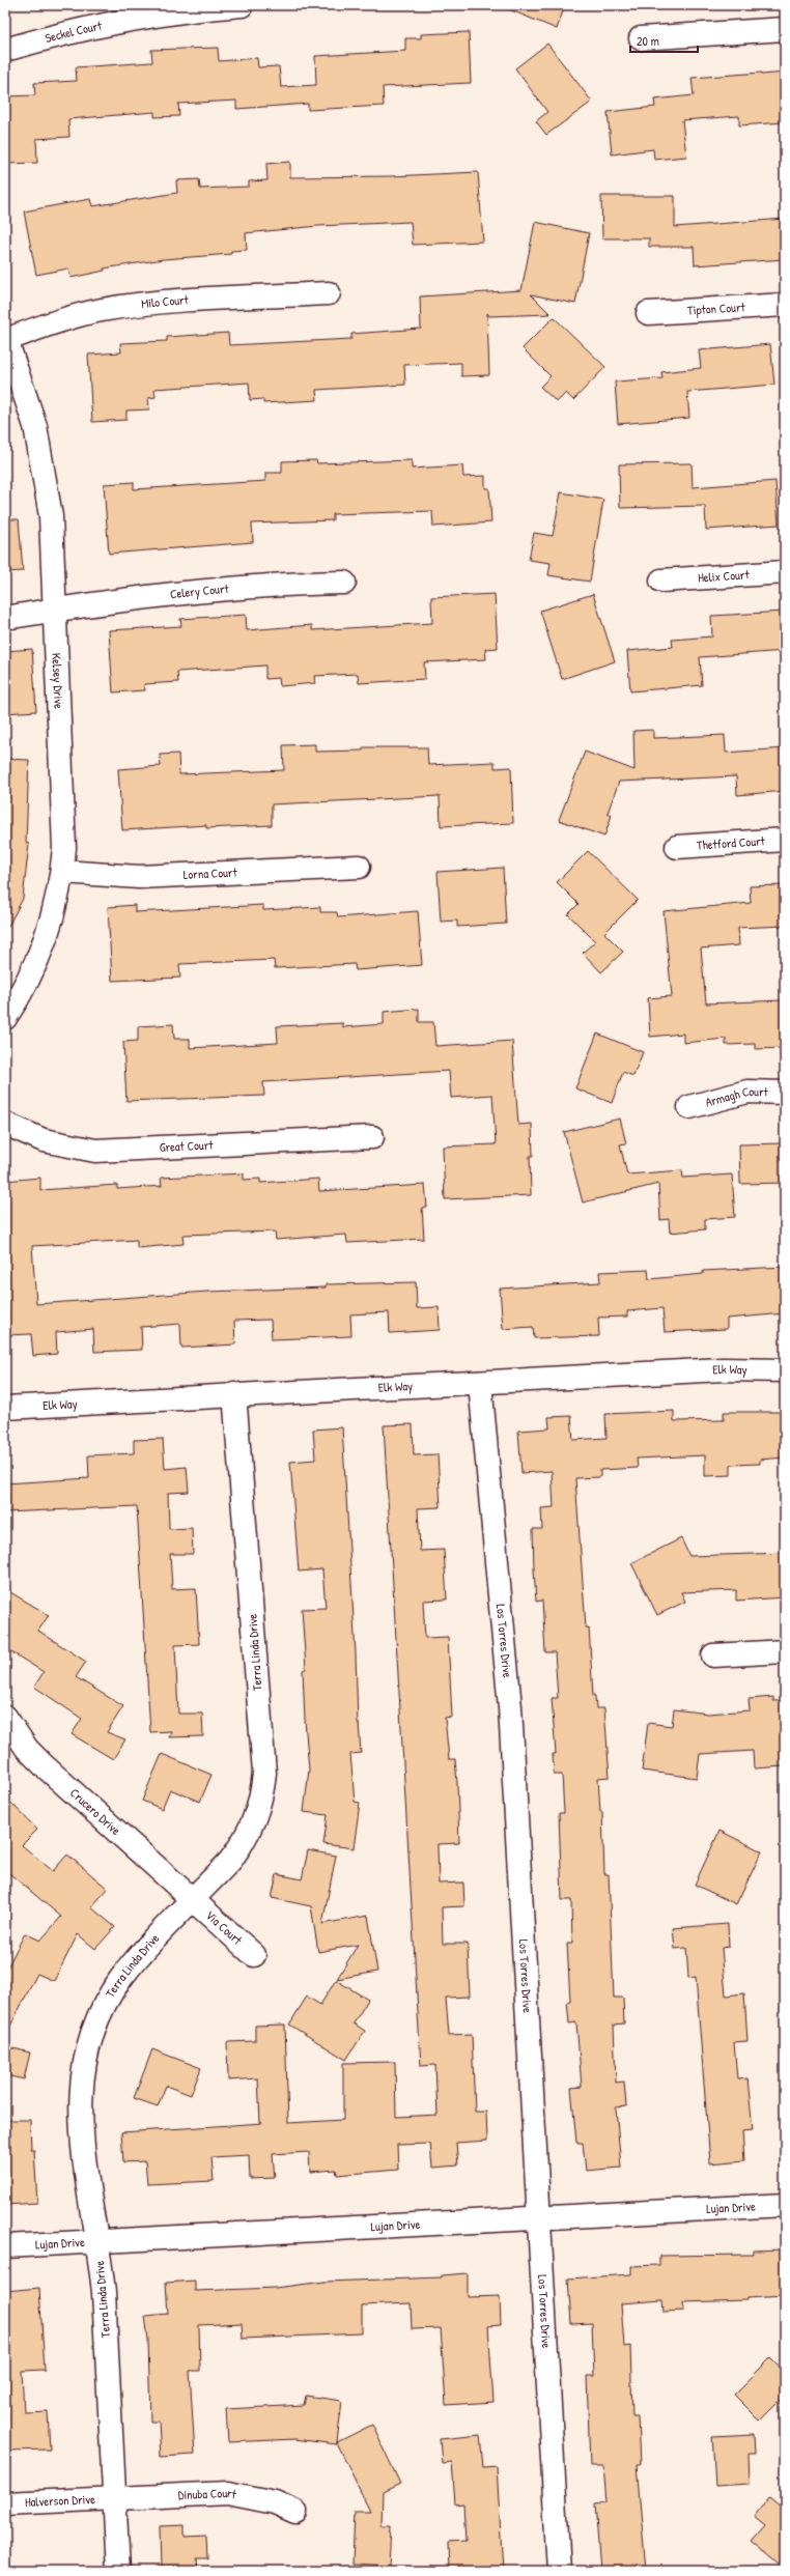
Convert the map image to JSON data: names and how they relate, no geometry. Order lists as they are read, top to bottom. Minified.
{"streets":{"street":["Seckel Court","Milo Court","Tipton Court","Helix Court","Celery Court","Kelsey Drive","Thetford Court","Lorna Court","Armagh Court","Great Court","Elk Way","Los Torres Drive","Terra Linda Drive","Crucero Drive","Via Court","Lujan Drive","Dinuba Court","Halverson Drive"]},"crossings":[["Milo Court","Kelsey Drive"],["Celery Court","Kelsey Drive"],["Kelsey Drive","Lorna Court"],["Elk Way","Los Torres Drive"],["Elk Way","Terra Linda Drive"],["Los Torres Drive","Lujan Drive"],["Terra Linda Drive","Crucero Drive"],["Terra Linda Drive","Via Court"],["Terra Linda Drive","Lujan Drive"],["Terra Linda Drive","Dinuba Court"],["Terra Linda Drive","Halverson Drive"],["Crucero Drive","Via Court"],["Dinuba Court","Halverson Drive"]],"scale_bar":"20 m"}
